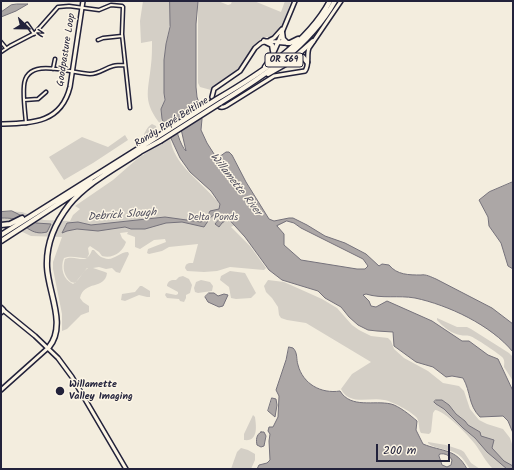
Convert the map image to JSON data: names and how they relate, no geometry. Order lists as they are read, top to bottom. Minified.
{"streets":{"highway":["OR 569","Randy Papé Beltline"],"street":["Goodpasture Loop"]},"water":["Willamette River","Debrick Slough"],"parks":["Delta Ponds"],"places":["Willamette Valley Imaging"],"scale_bar":"200 m","north":"right"}
